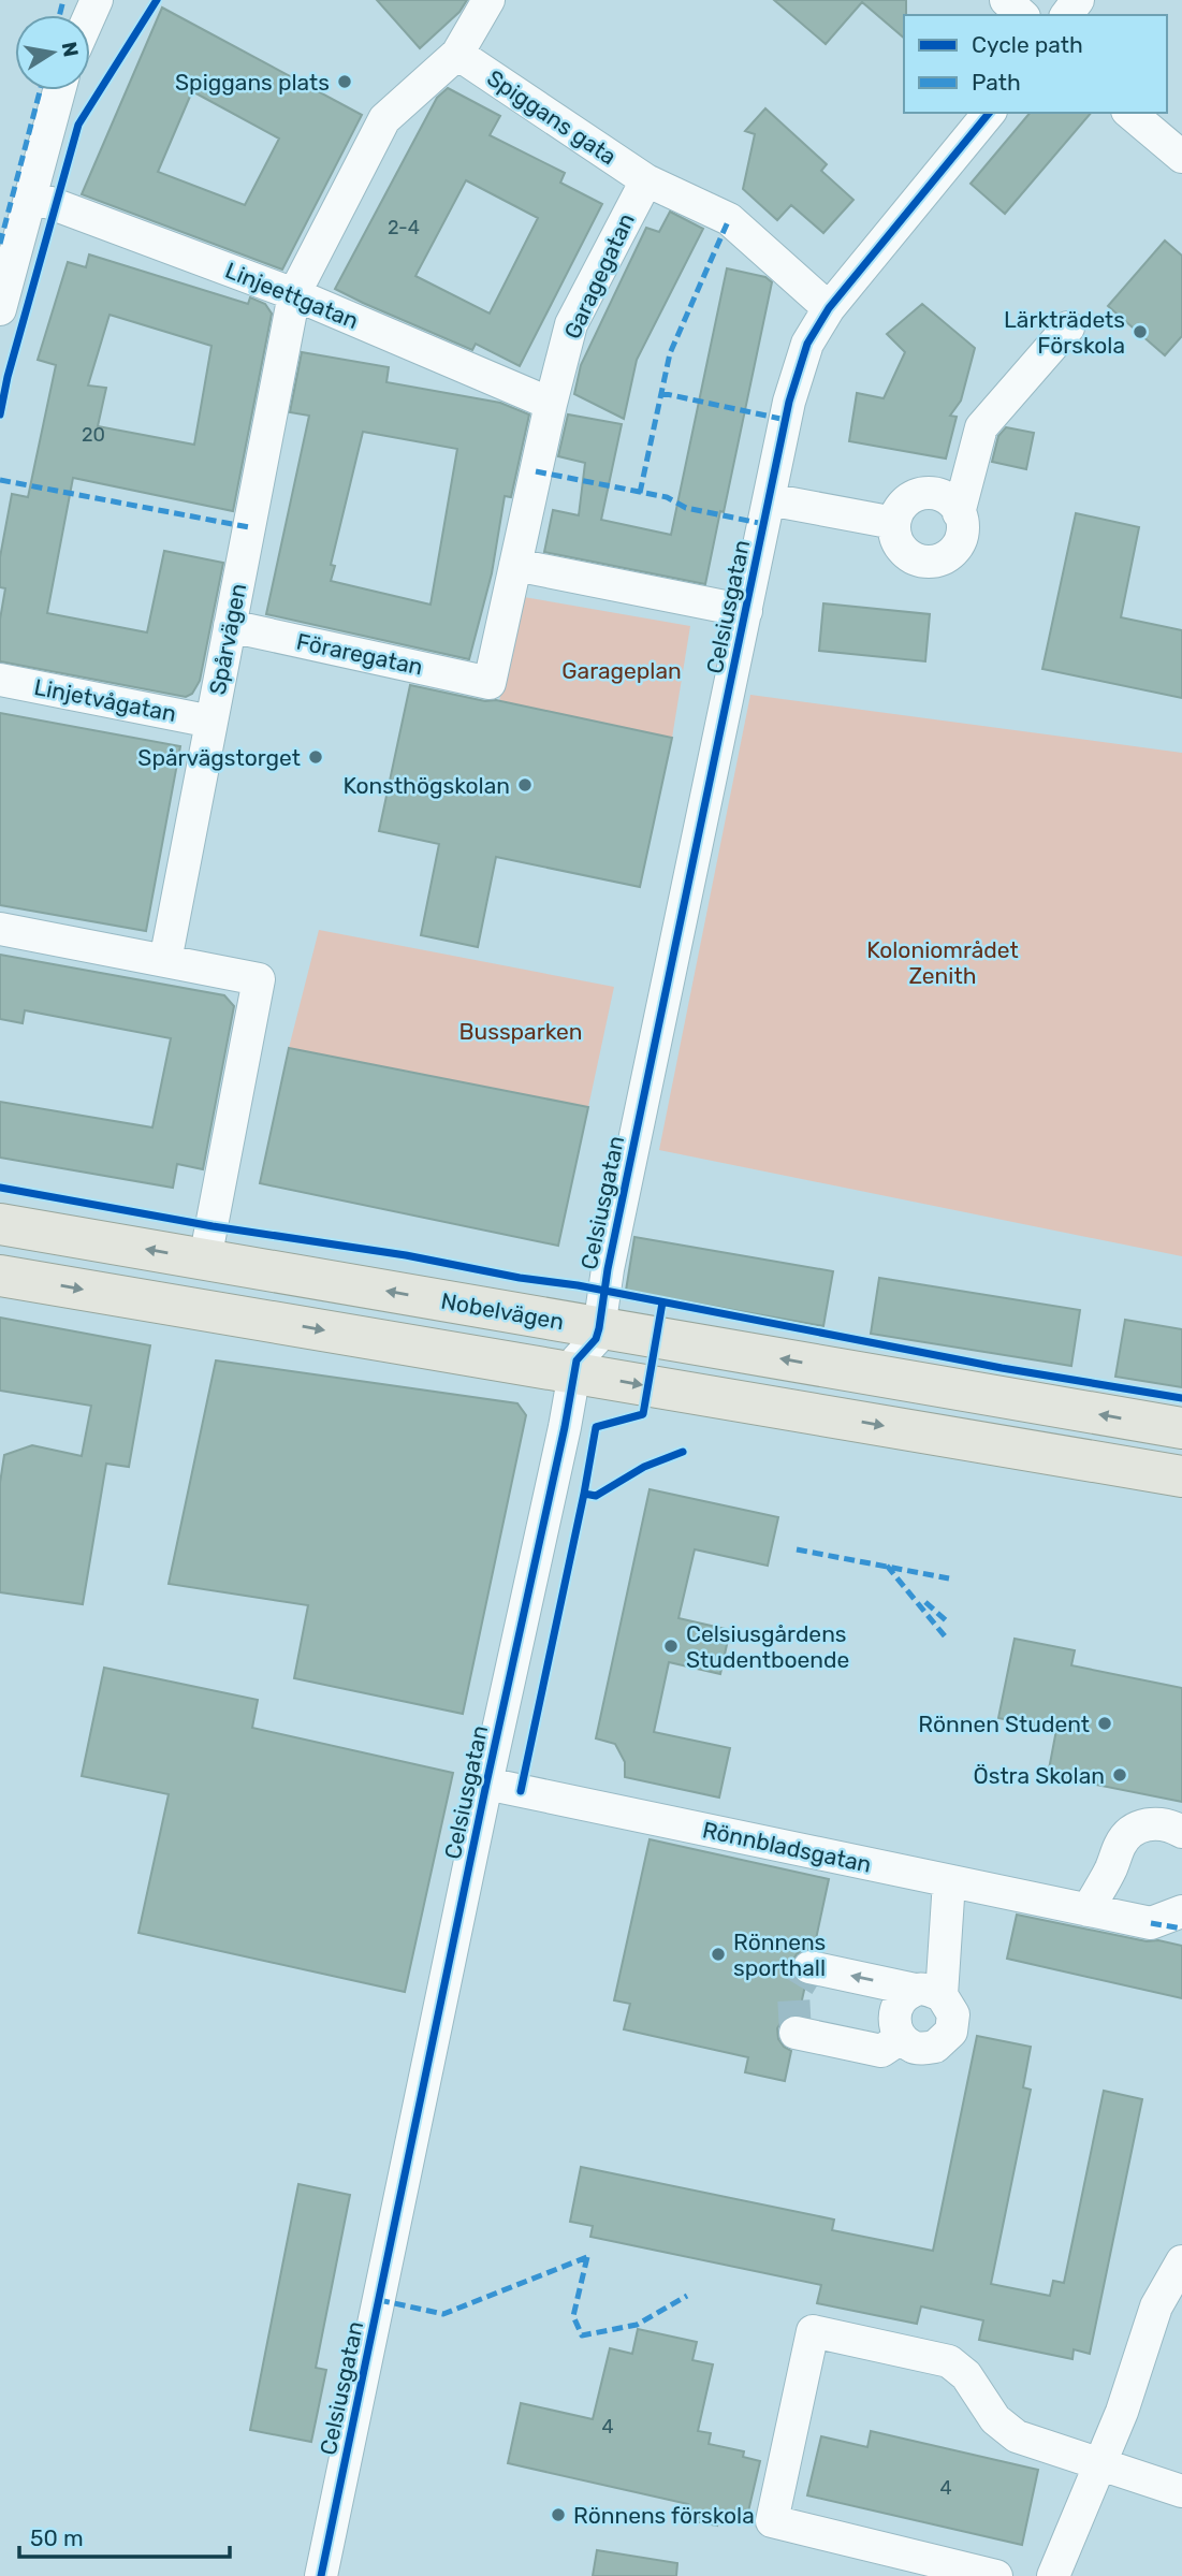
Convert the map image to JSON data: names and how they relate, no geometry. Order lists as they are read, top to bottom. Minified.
{"streets":{"main road":["Nobelvägen"],"street":["Spiggans gata","Garagegatan","Linjeettgatan","Celsiusgatan","Spårvägen","Föraregatan","Linjetvågatan","Rönnbladsgatan"]},"crossings":[["Spiggans gata","Garagegatan"],["Spiggans gata","Spårvägen"],["Garagegatan","Linjeettgatan"],["Garagegatan","Föraregatan"],["Linjeettgatan","Spårvägen"],["Celsiusgatan","Nobelvägen"],["Celsiusgatan","Rönnbladsgatan"],["Spårvägen","Föraregatan"],["Spårvägen","Linjetvågatan"]],"parks":["Garageplan","Koloniområdet Zenith","Bussparken"],"places":["Spiggans plats","Lärkträdets Förskola","Spårvägstorget","Konsthögskolan","Celsiusgårdens Studentboende","Rönnen Student","Östra Skolan","Rönnens sporthall","Rönnens förskola"],"house_numbers":["2-4","20","4","4"],"legend":["Cycle path","Path"],"scale_bar":"50 m","north":"right"}
